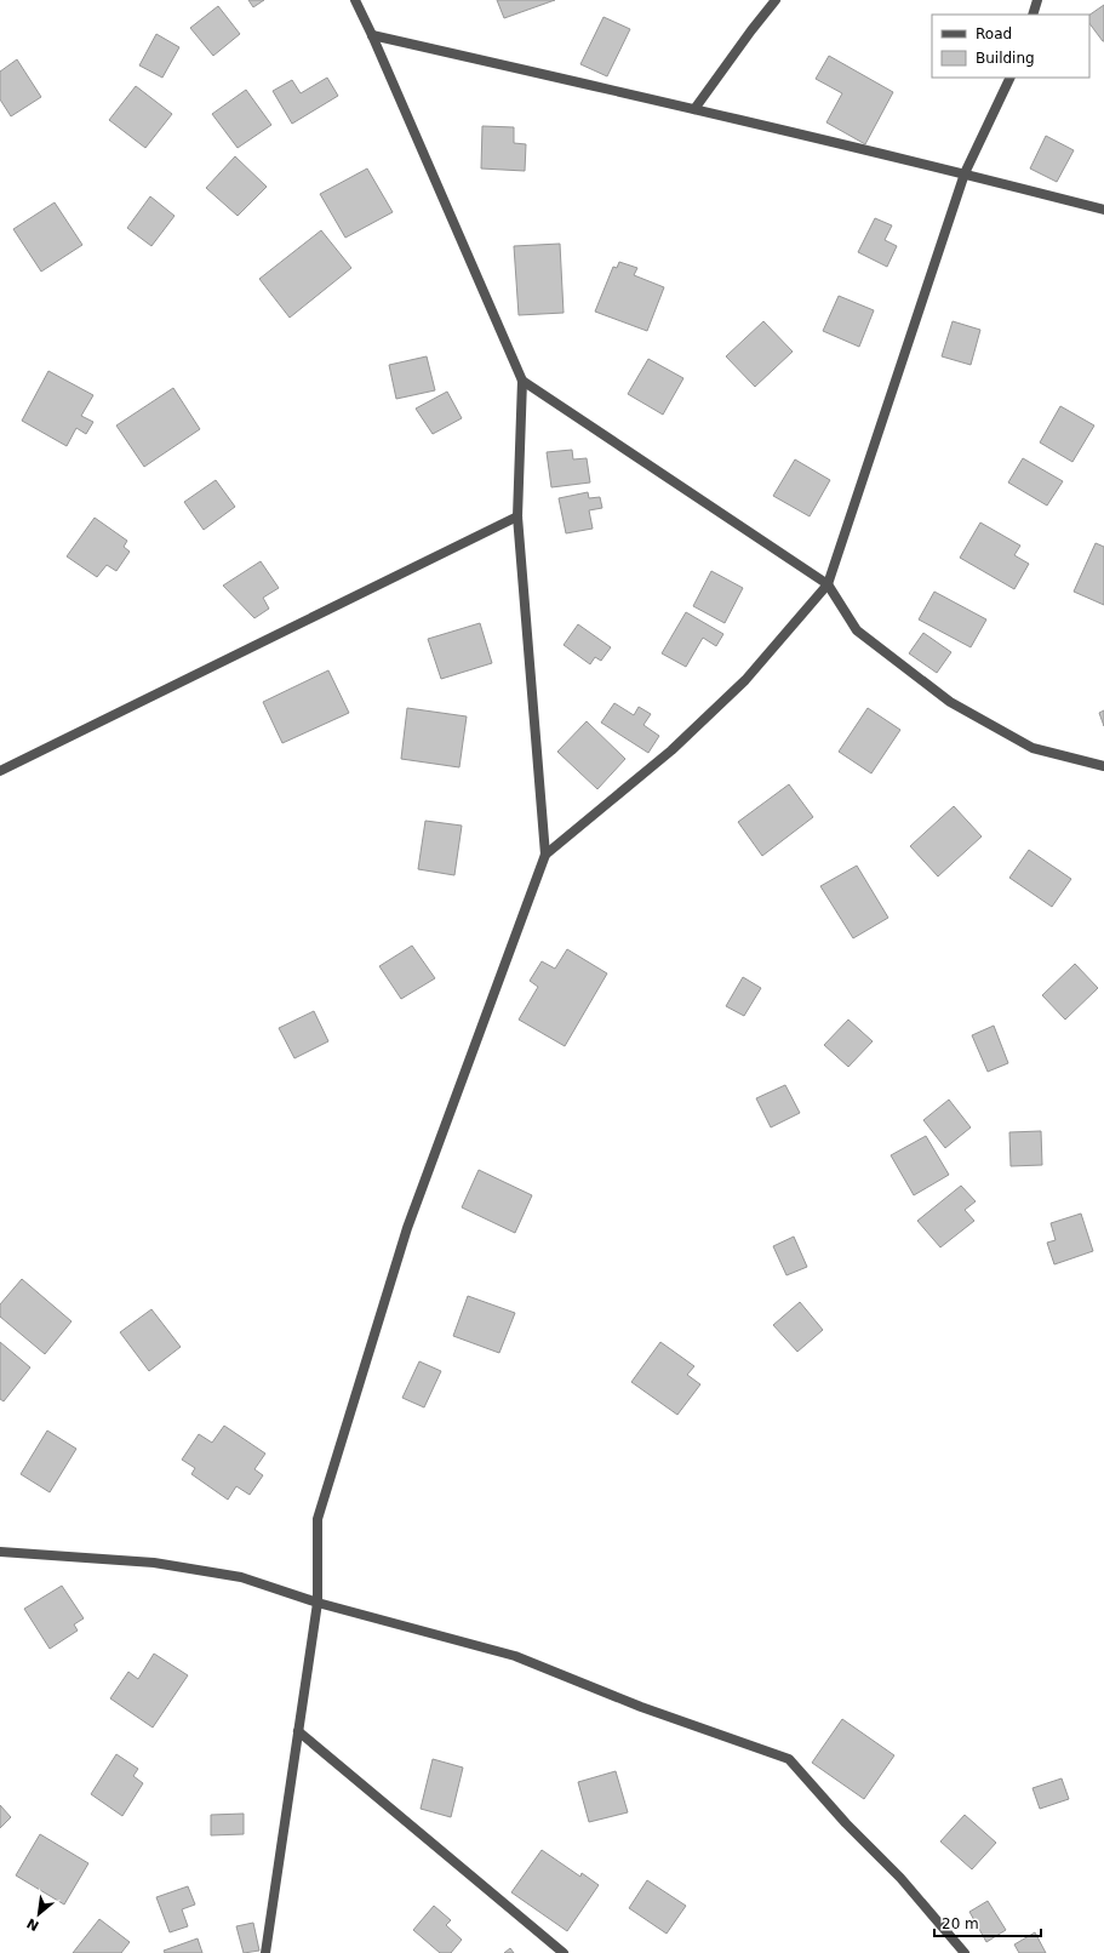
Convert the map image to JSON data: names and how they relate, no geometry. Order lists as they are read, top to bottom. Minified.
{"legend":["Road","Building"],"scale_bar":"20 m","north":"bottom left"}
